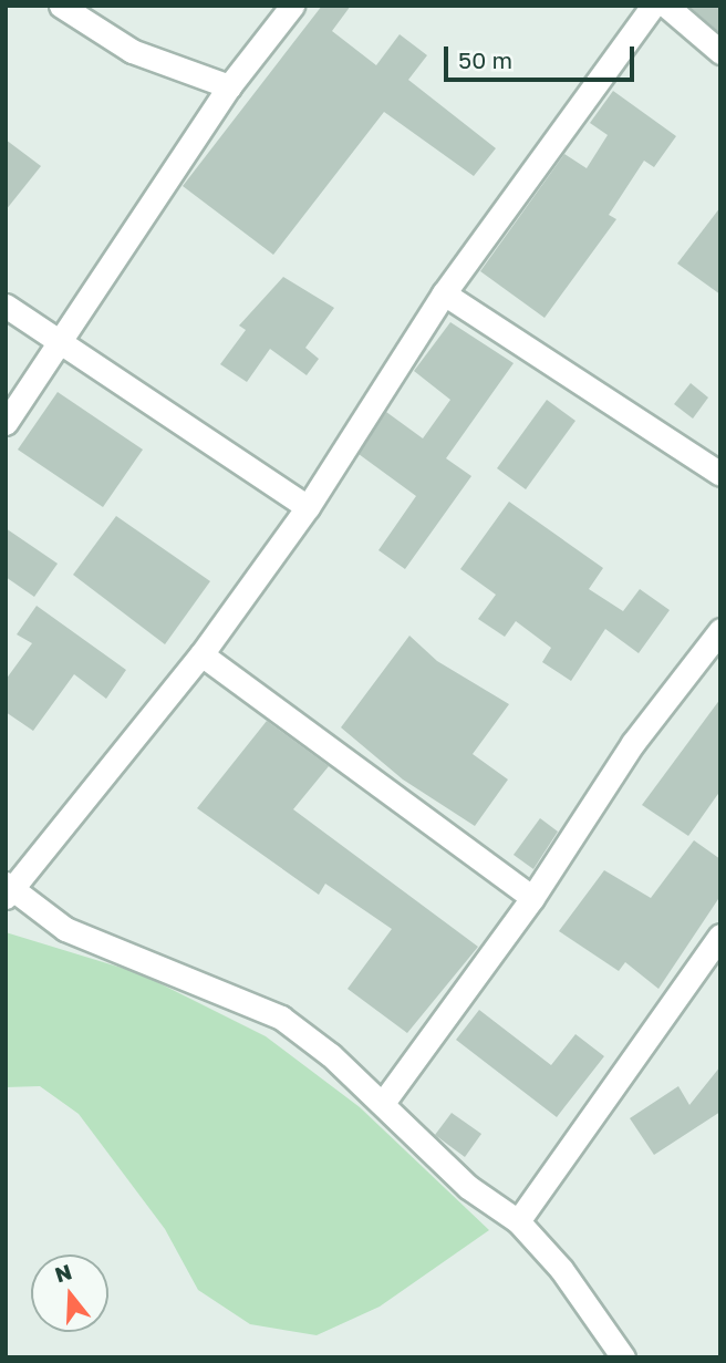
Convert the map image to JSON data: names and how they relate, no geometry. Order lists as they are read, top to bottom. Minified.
{"scale_bar":"50 m","north":"top"}
